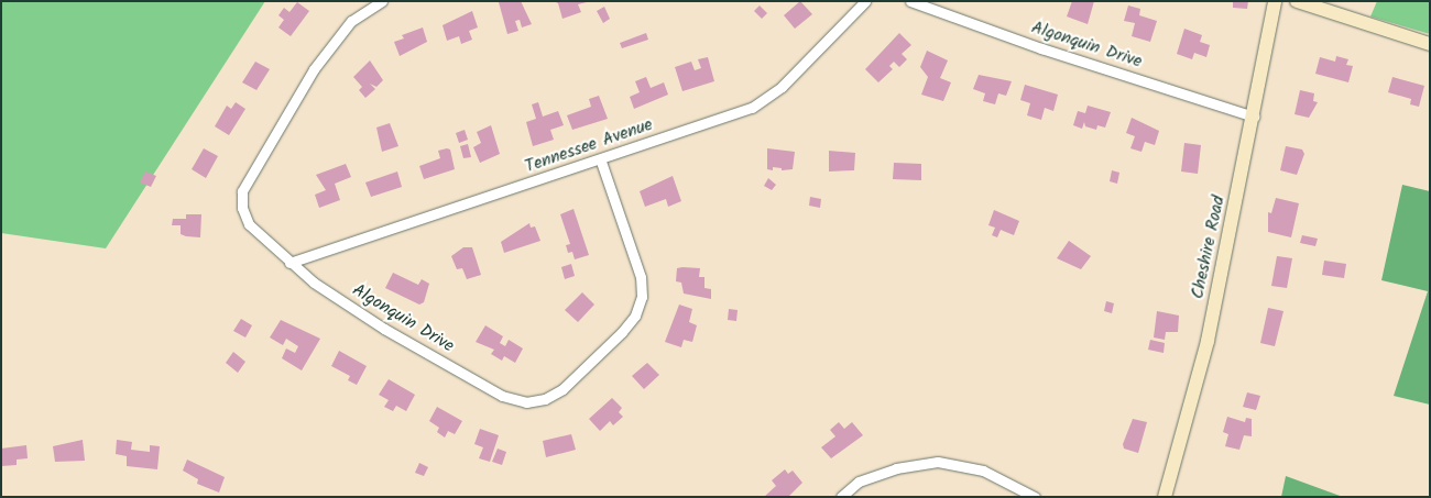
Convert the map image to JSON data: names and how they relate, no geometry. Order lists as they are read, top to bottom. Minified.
{"streets":{"street":["Algonquin Drive","Tennessee Avenue","Cheshire Road"]},"crossings":[["Algonquin Drive","Tennessee Avenue"],["Algonquin Drive","Cheshire Road"]]}
